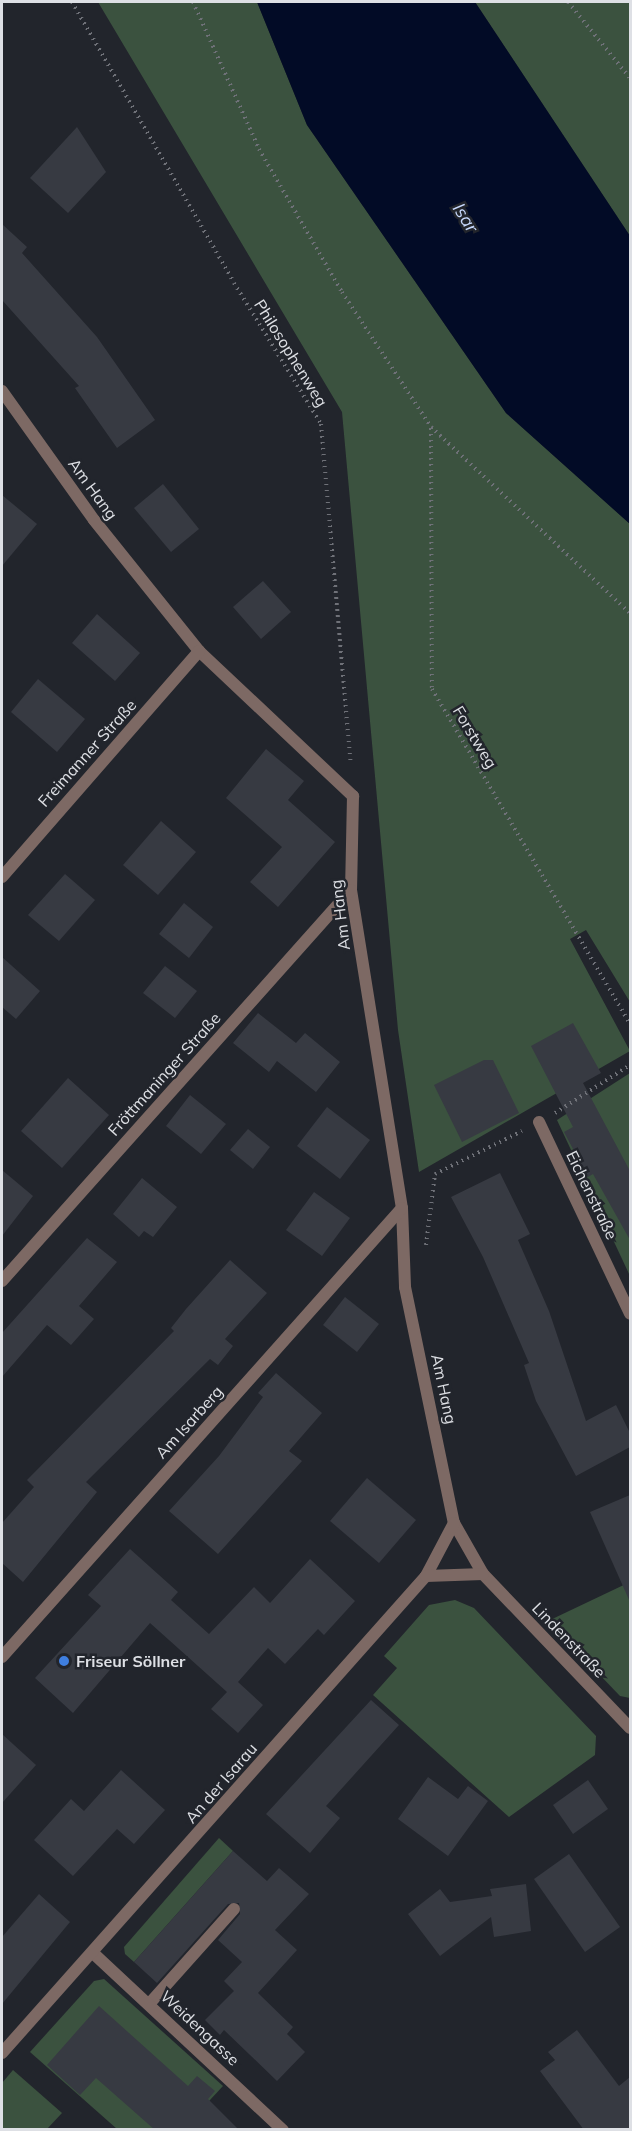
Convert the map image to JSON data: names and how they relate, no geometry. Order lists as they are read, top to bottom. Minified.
{"streets":{"street":["Am Hang","Freimanner Straße","Fröttmaninger Straße","Eichenstraße","Am Isarberg","Lindenstraße","An der Isarau","Weidengasse"],"path":["Philosophenweg","Forstweg"]},"crossings":[["Philosophenweg","Am Hang"],["Am Hang","Freimanner Straße"],["Am Hang","Fröttmaninger Straße"],["Am Hang","Am Isarberg"],["Am Hang","Lindenstraße"],["An der Isarau","Weidengasse"]],"water":["Isar"],"places":["Friseur Söllner"]}
